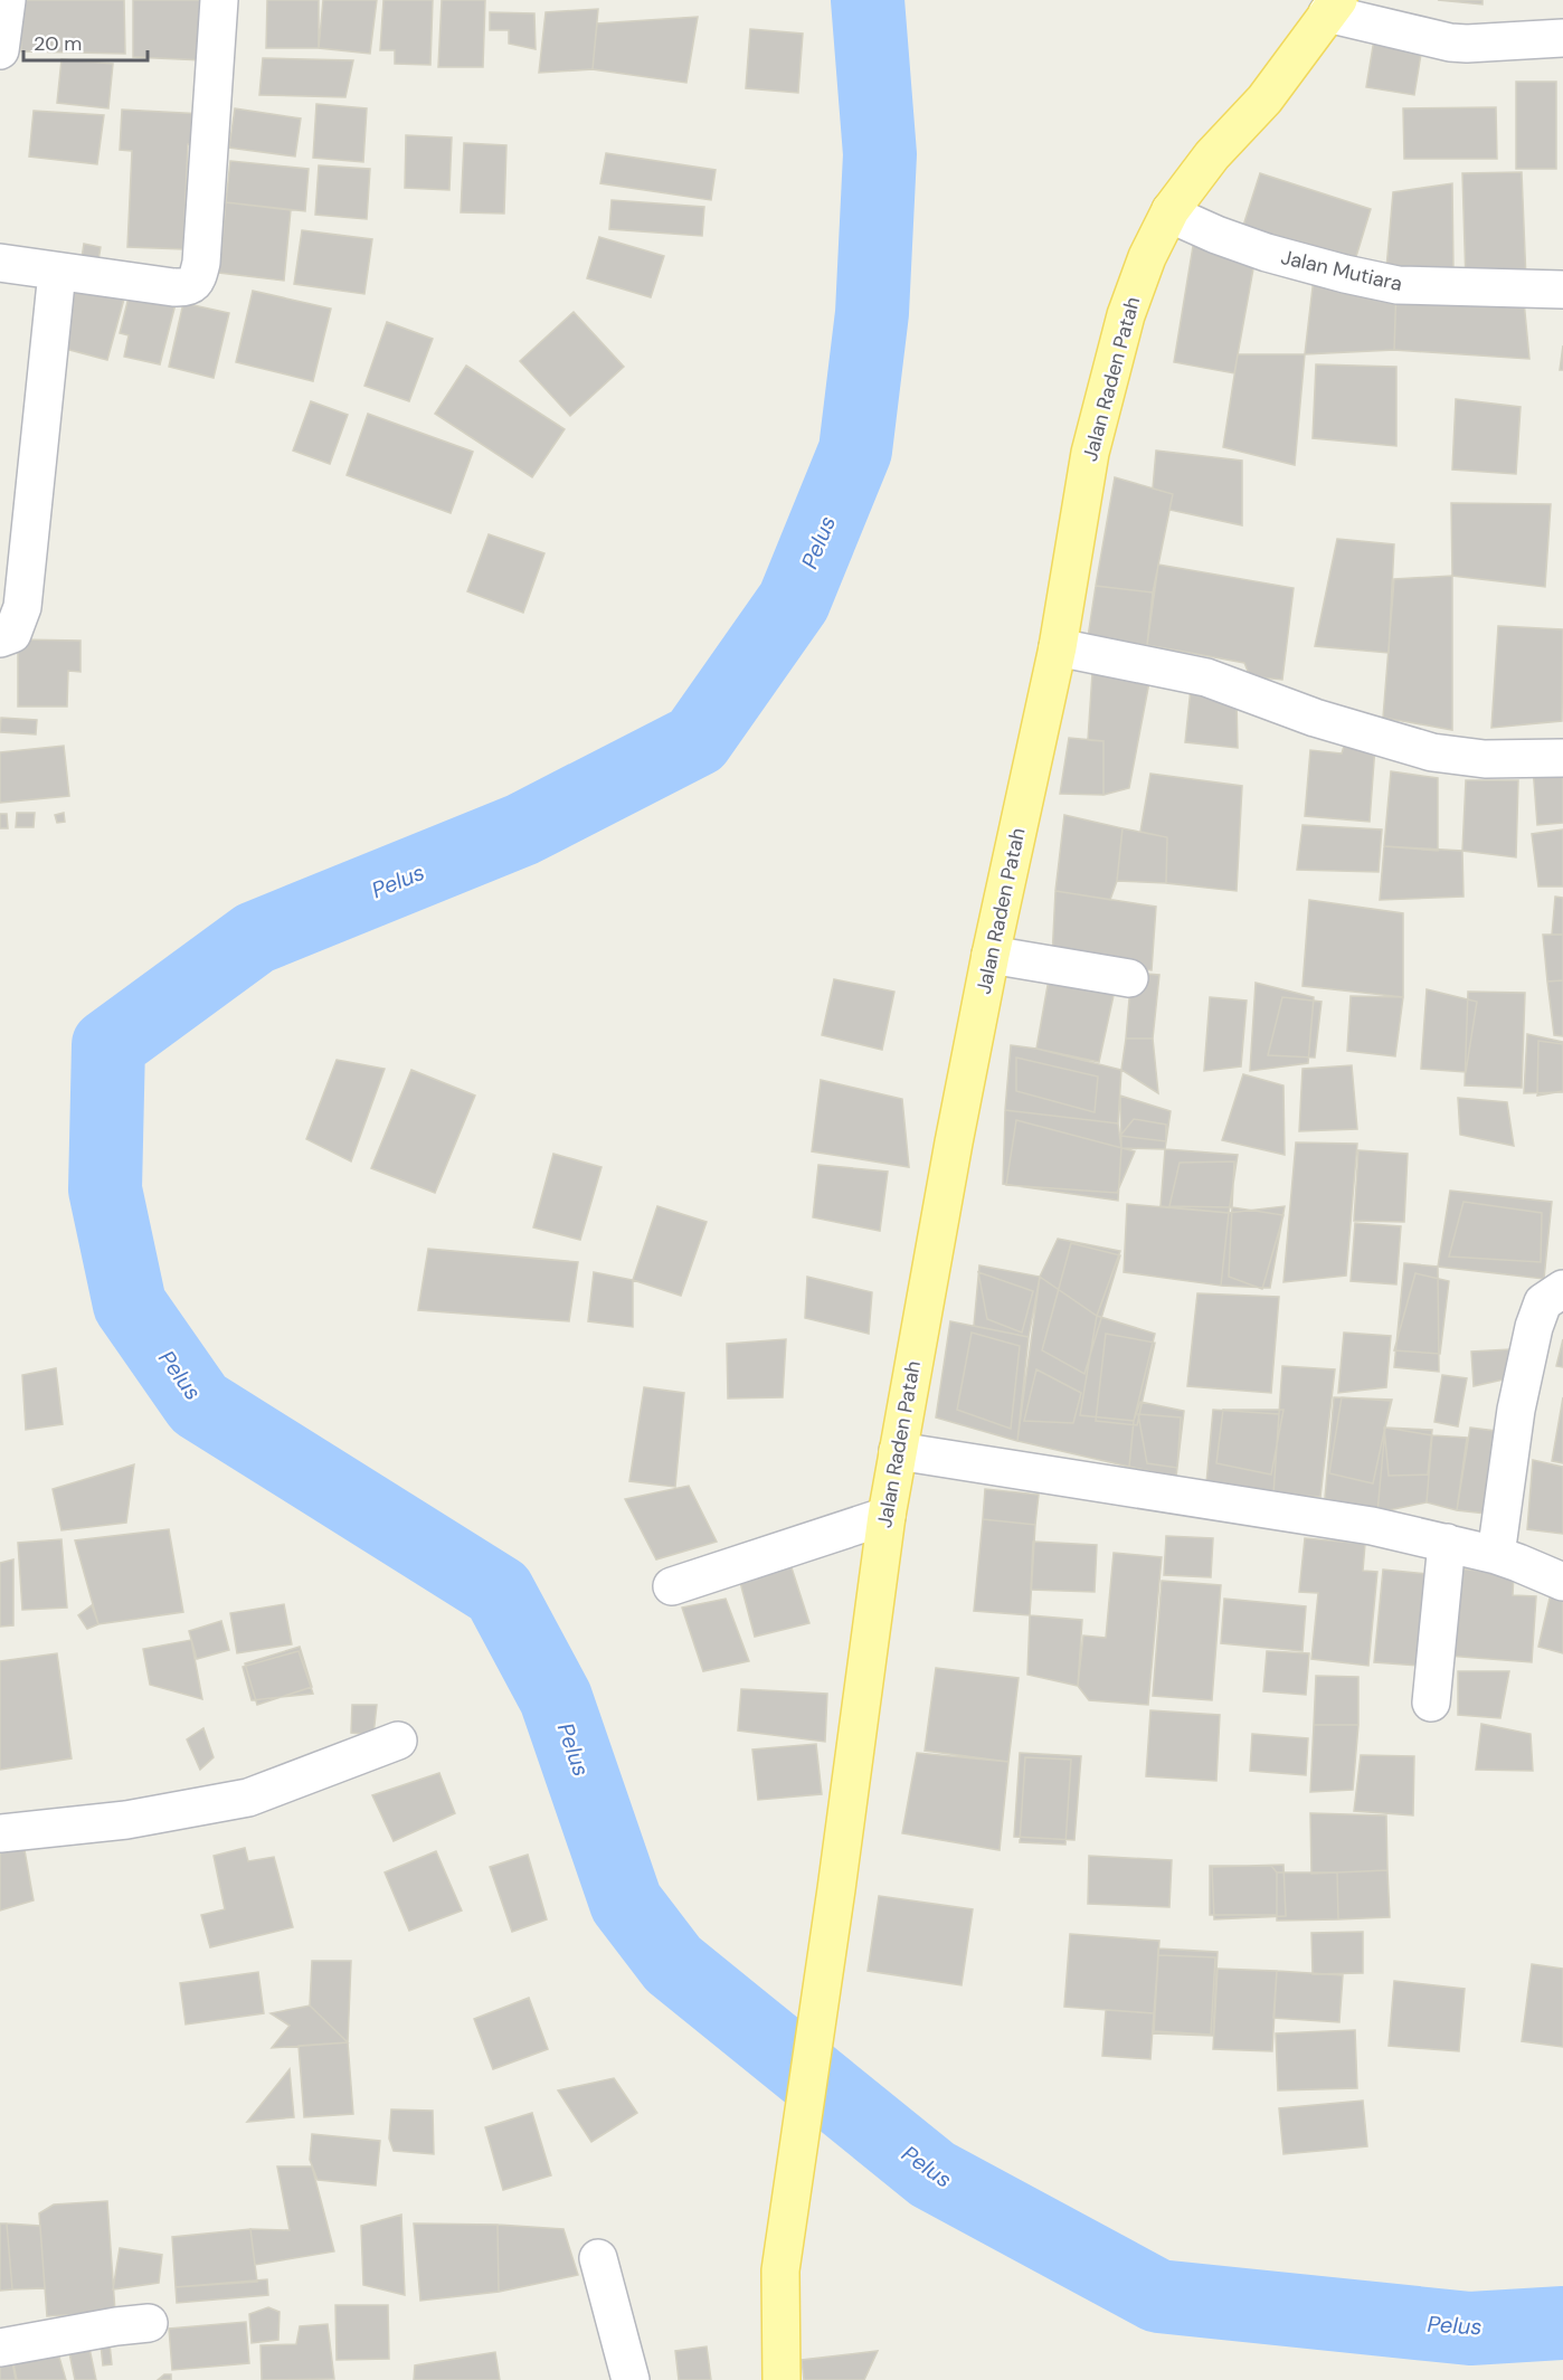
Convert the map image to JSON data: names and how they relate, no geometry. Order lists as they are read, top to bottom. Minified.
{"streets":{"main road":["Jalan Raden Patah"],"street":["Jalan Mutiara"]},"crossings":[["Jalan Mutiara","Jalan Raden Patah"]],"water":["Pelus"],"scale_bar":"20 m"}
